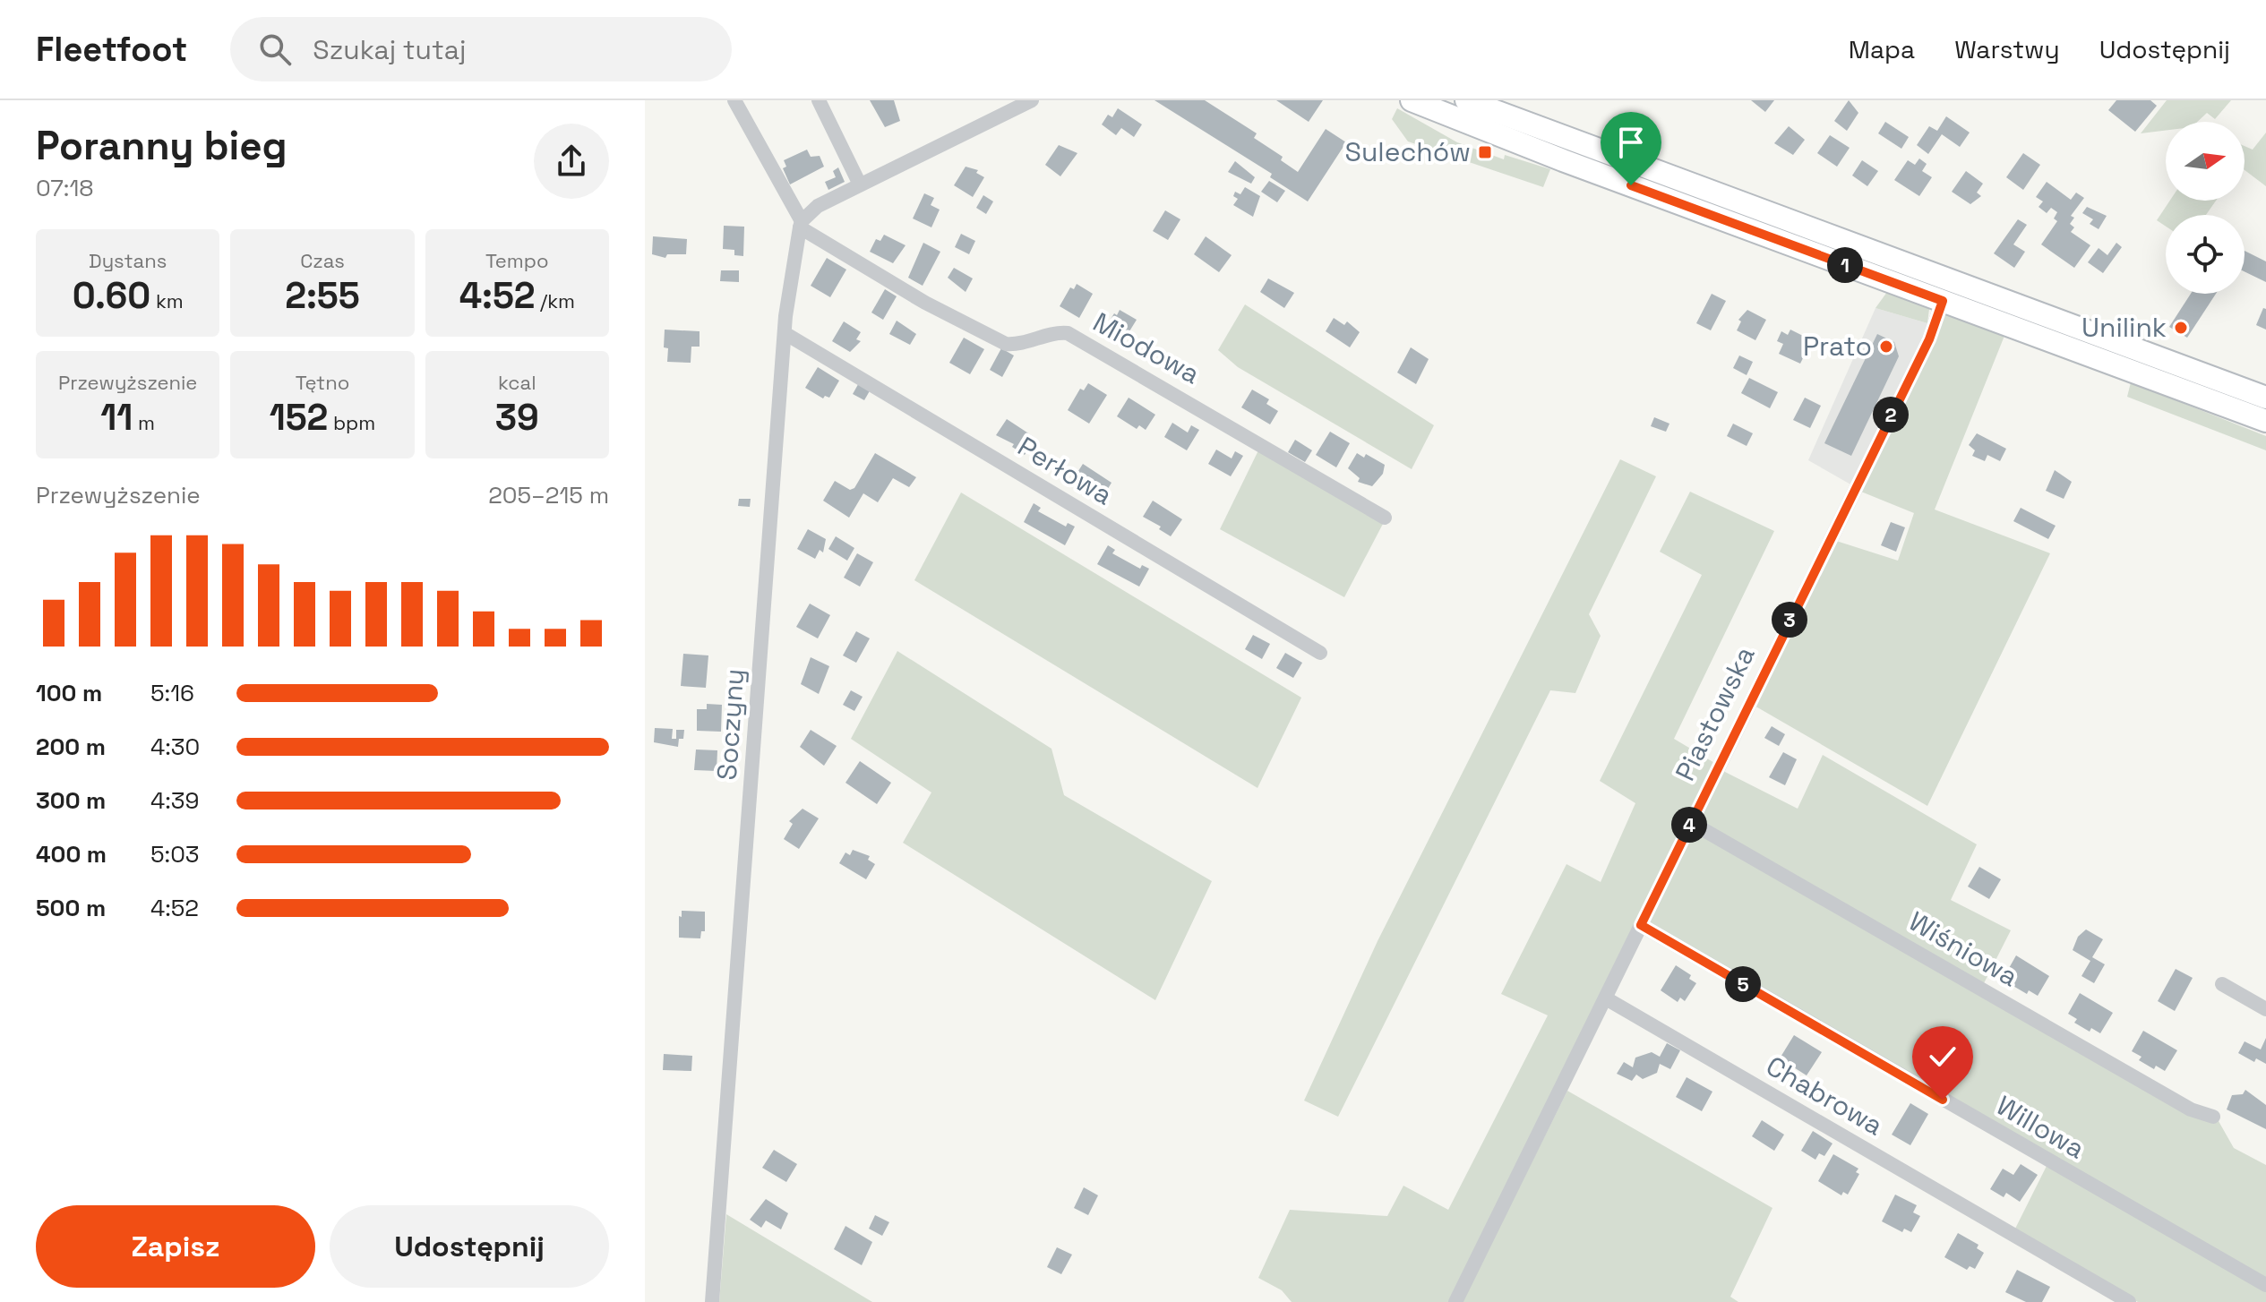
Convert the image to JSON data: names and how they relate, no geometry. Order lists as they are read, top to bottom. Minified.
{"streets":{"street":["Miodowa","Perłowa","Piastowska","Soczyny","Wiśniowa","Chabrowa","Willowa"]},"crossings":[["Miodowa","Soczyny"],["Perłowa","Soczyny"],["Piastowska","Wiśniowa"],["Piastowska","Chabrowa"],["Piastowska","Willowa"]],"places":{"transit":["Sulechów"],"other":["Unilink","Prato"]},"north":"right","page":{"header":"Fleetfoot","search":"Szukaj tutaj","nav":["Mapa","Warstwy","Udostępnij"],"heading":["Poranny bieg","07:18"],"stats":[["Dystans","0.60 km"],["Czas","2:55"],["Tempo","4:52 /km"],["Przewyższenie","11 m"],["Tętno","152 bpm"],["kcal","39"]],"pins":["1","2","3","4","5"],"chart":["Przewyższenie","205–215 m"],"list":[{"name":"100 m","note":"5:16"},{"name":"200 m","note":"4:30"},{"name":"300 m","note":"4:39"},{"name":"400 m","note":"5:03"},{"name":"500 m","note":"4:52"}],"buttons":["Zapisz","Udostępnij"]}}
